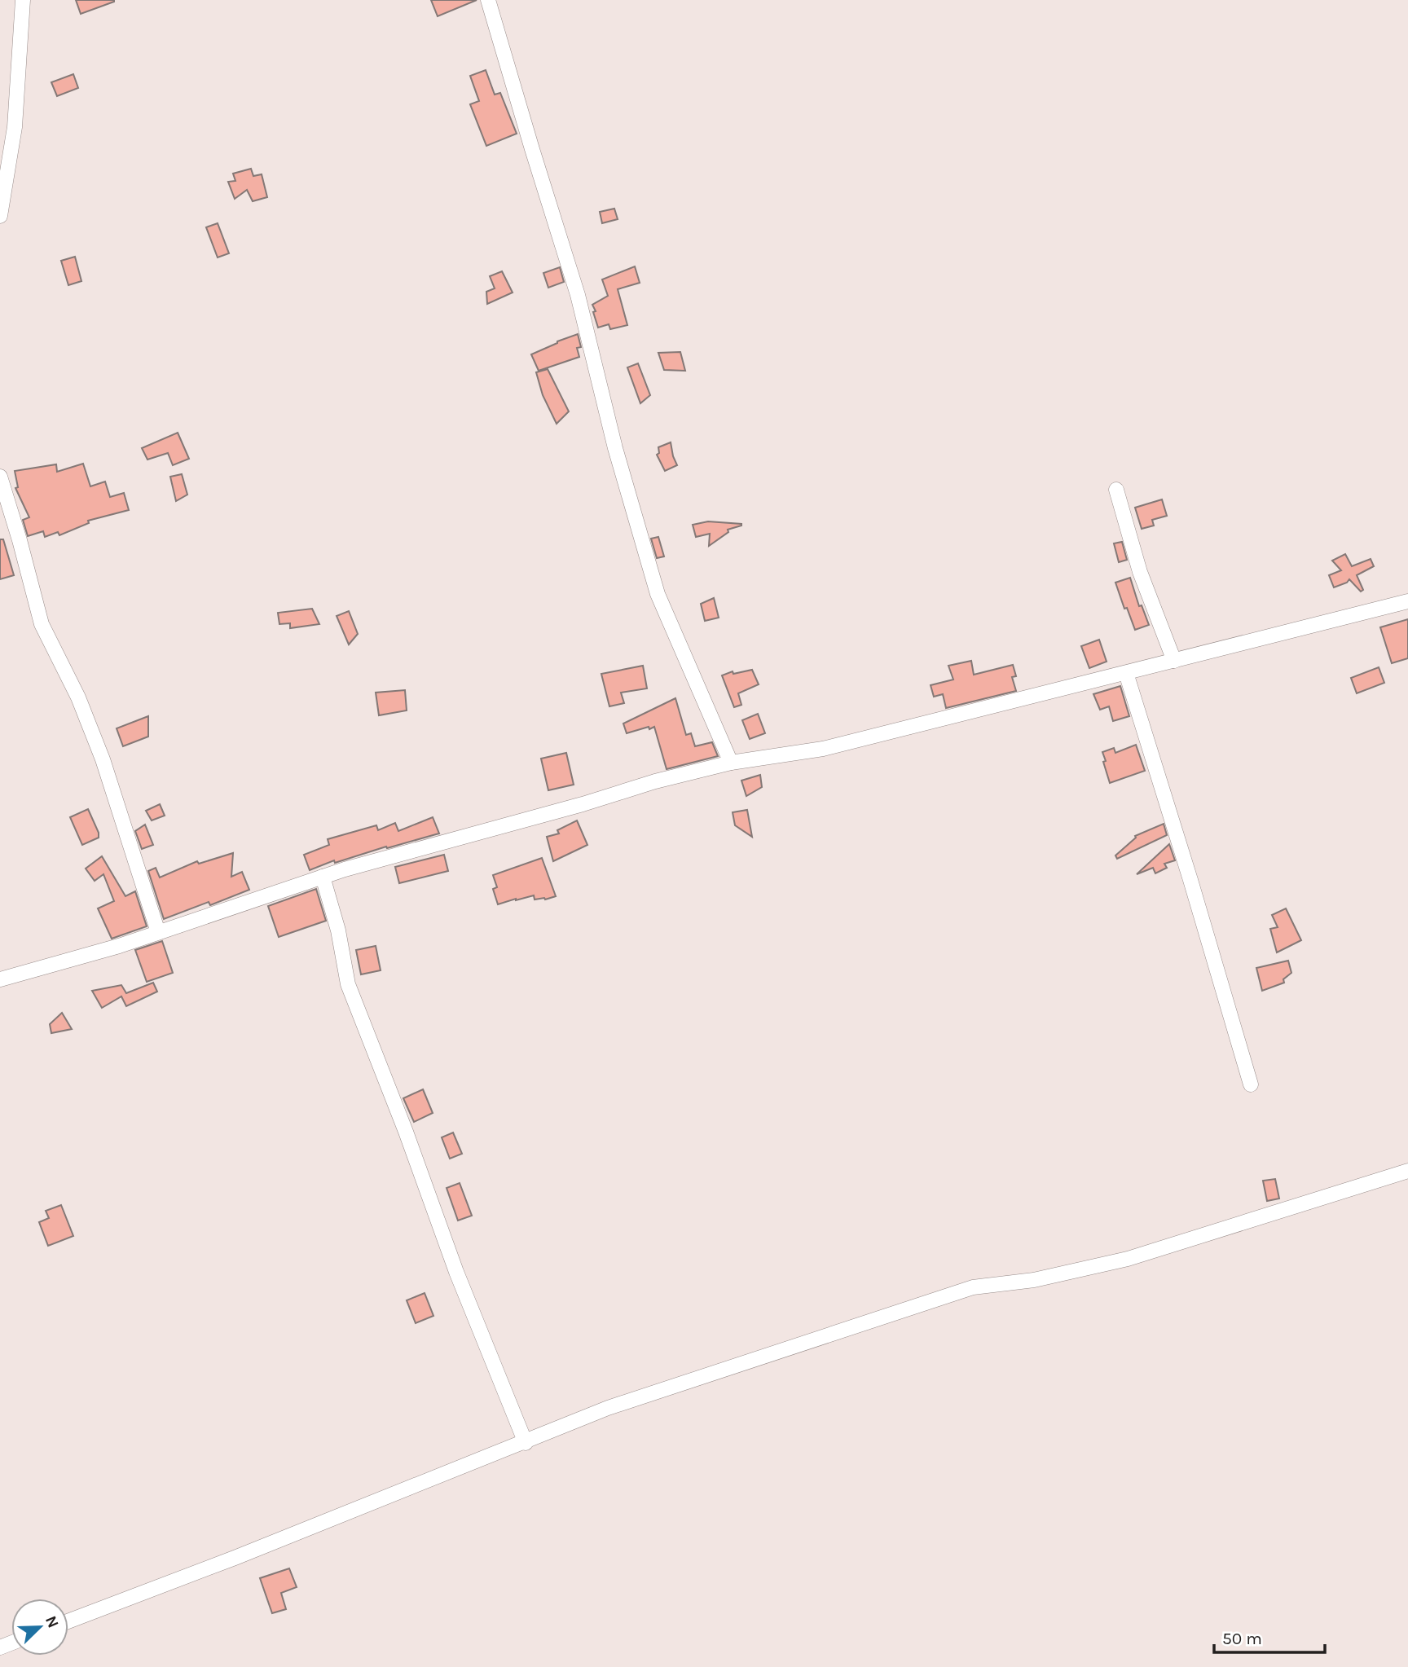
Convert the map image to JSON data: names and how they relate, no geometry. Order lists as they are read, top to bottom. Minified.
{"scale_bar":"50 m","north":"top right"}
